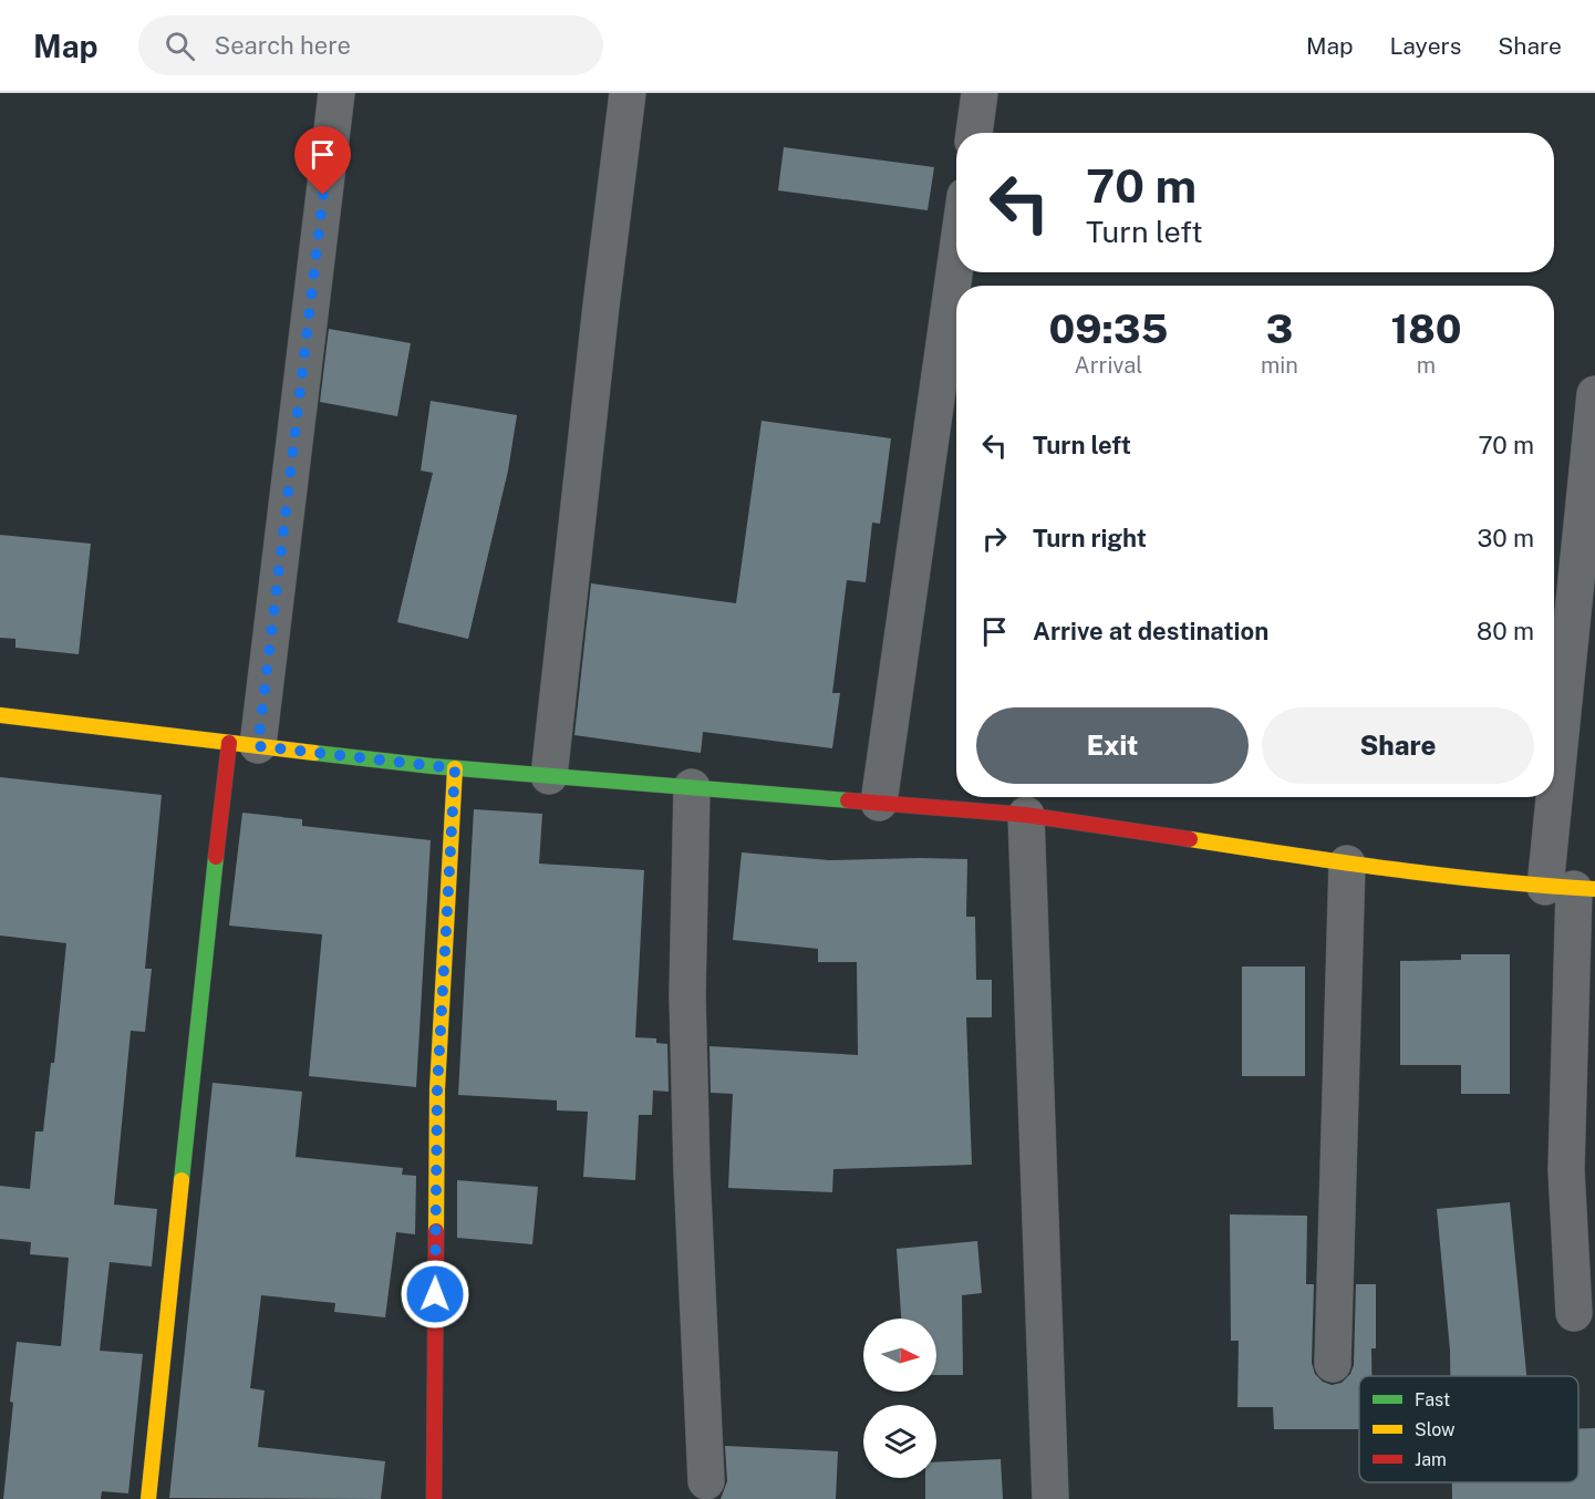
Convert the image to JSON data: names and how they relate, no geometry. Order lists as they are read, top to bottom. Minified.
{"legend":["Fast","Slow","Jam"],"north":"right","page":{"header":"Map","search":"Search here","nav":["Map","Layers","Share"],"turn":["70 m","Turn left"],"eta":["09:35","Arrival","3","min","180","m"],"list":[{"name":"Turn left","value":"70 m"},{"name":"Turn right","value":"30 m"},{"name":"Arrive at destination","value":"80 m"}],"buttons":["Exit","Share"]}}
